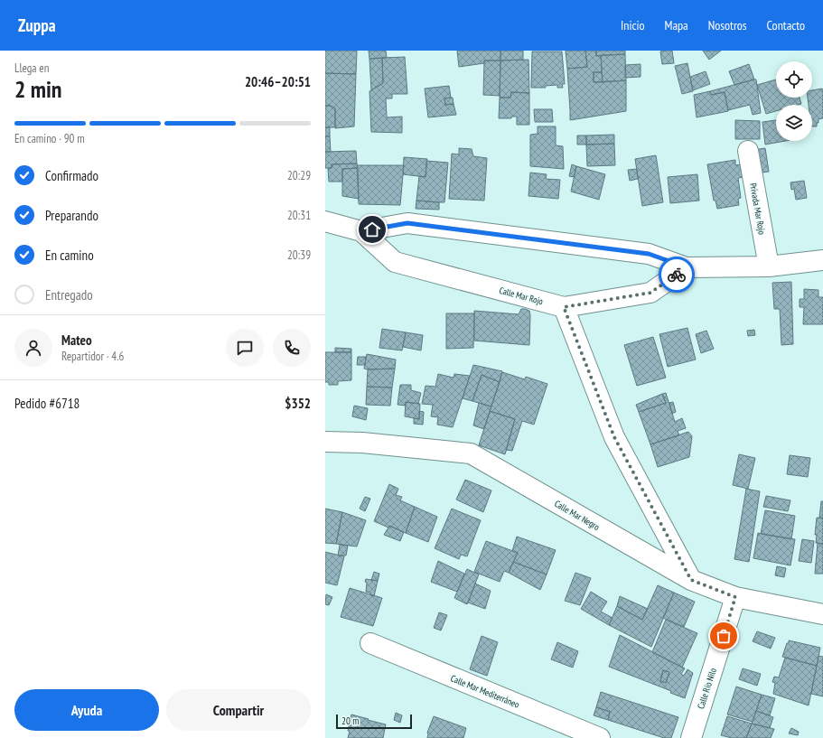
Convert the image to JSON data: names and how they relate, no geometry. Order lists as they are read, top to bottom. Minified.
{"streets":{"street":["Privada Mar Rojo","Calle Mar Rojo","Calle Mar Negro","Calle Río Nilo","Calle Mar Mediterráneo"]},"crossings":[["Privada Mar Rojo","Calle Mar Rojo"],["Calle Mar Negro","Calle Río Nilo"]],"scale_bar":"20 m","page":{"header":"Zuppa","nav":["Inicio","Mapa","Nosotros","Contacto"],"heading":["2 min","Llega en","20:46–20:51"],"panel":["Mateo","Repartidor · 4.6","Pedido #6718","$352"],"bar":"En camino · 90 m","list":[["Confirmado","20:29"],["Preparando","20:31"],["En camino","20:39"],"Entregado"],"buttons":["Ayuda","Compartir"],"scale":"20 m"}}
